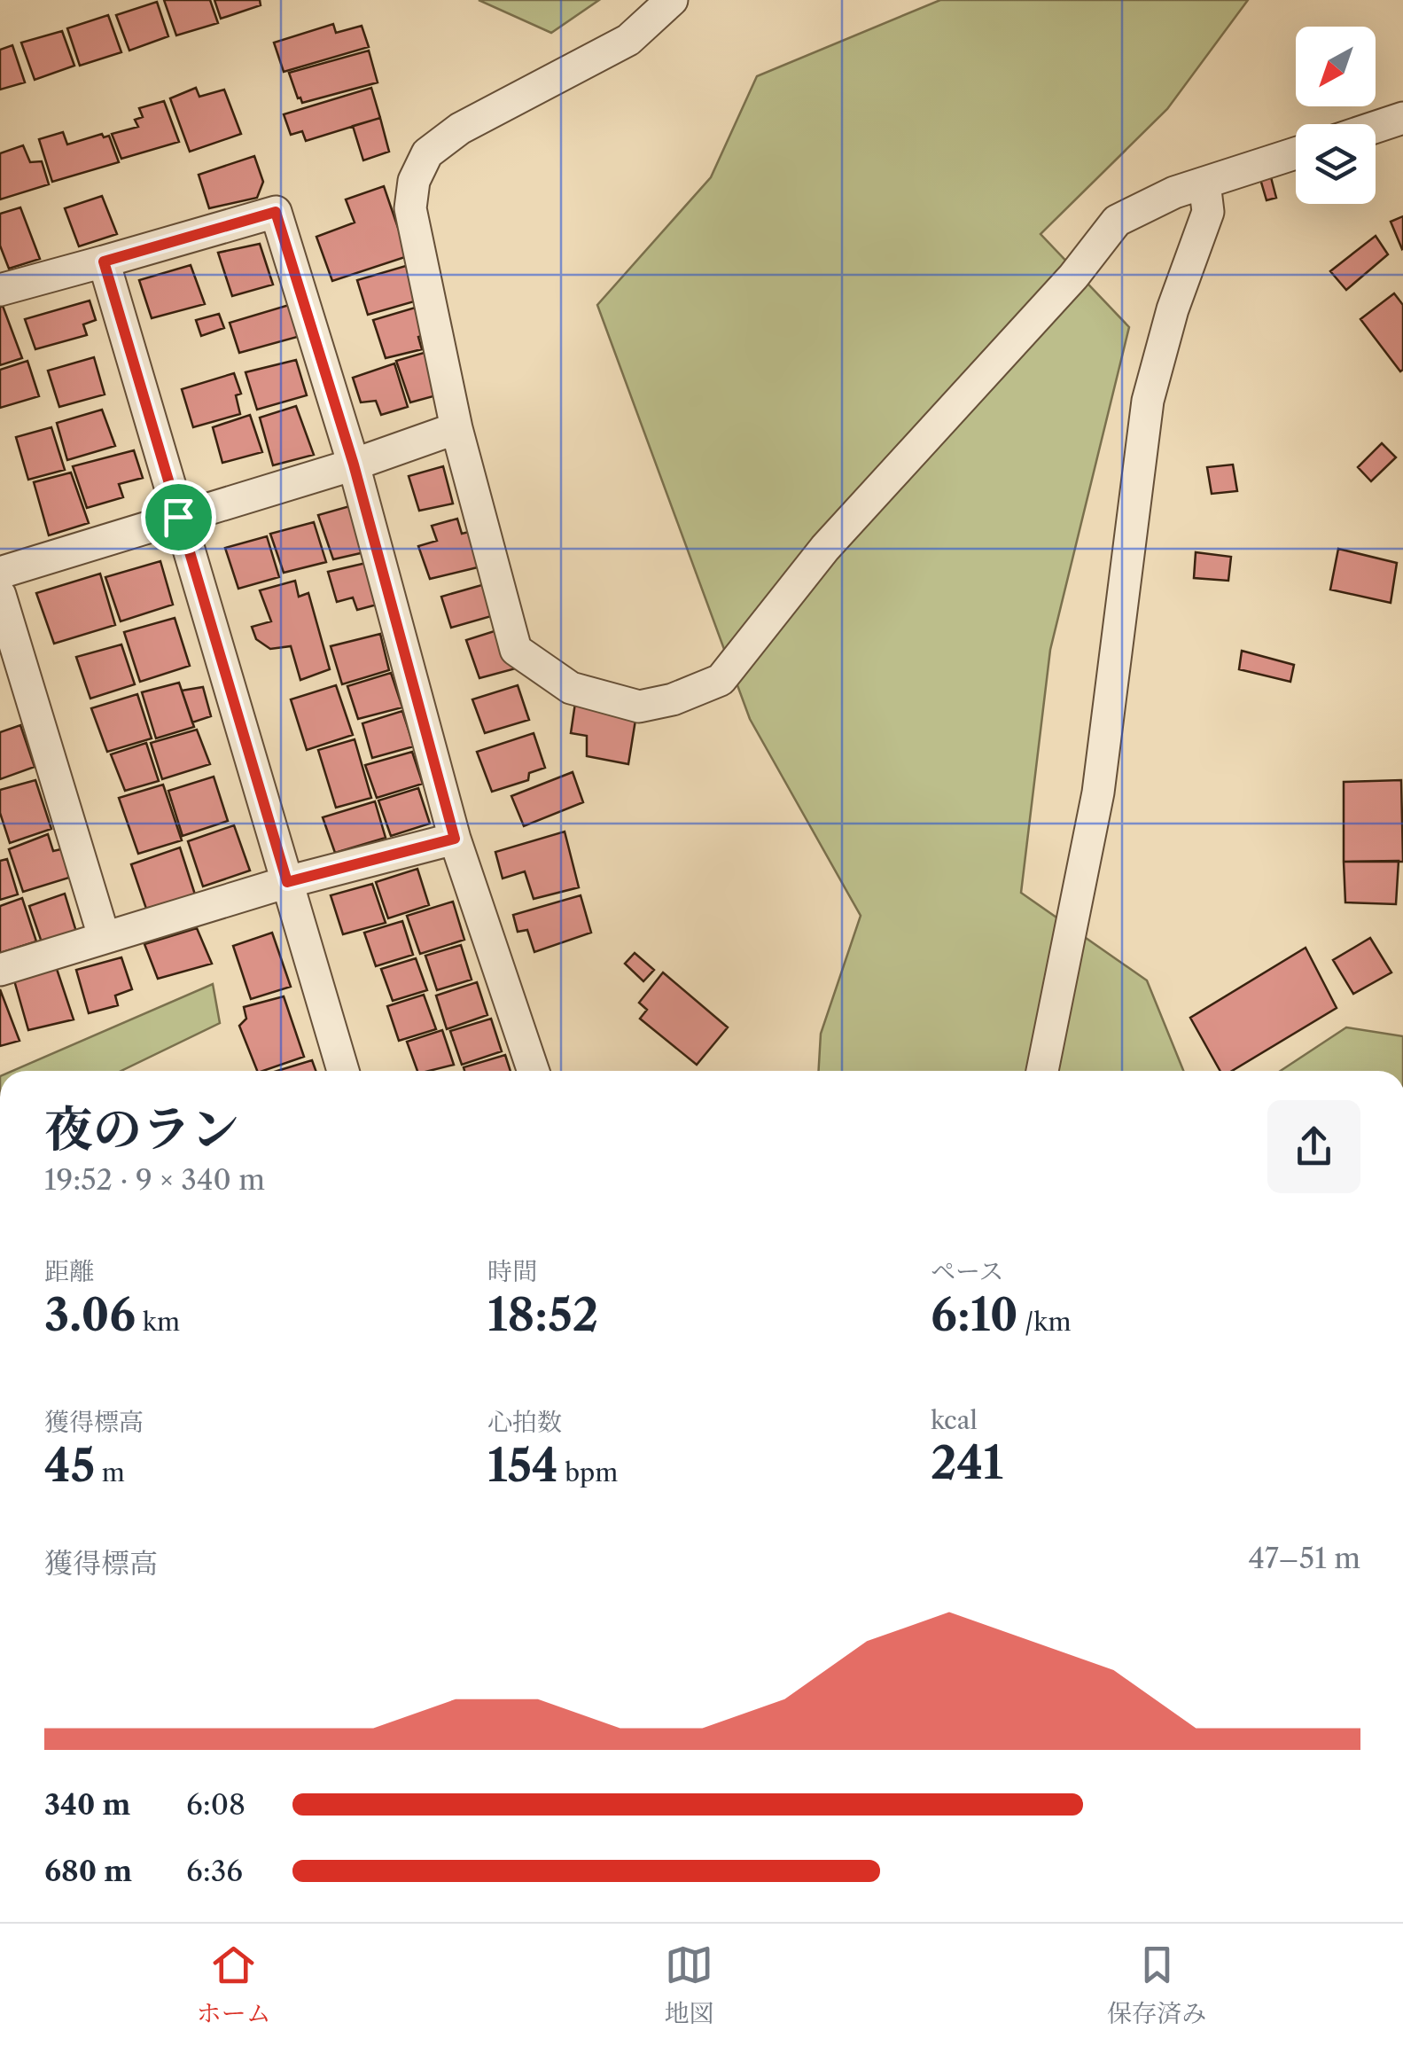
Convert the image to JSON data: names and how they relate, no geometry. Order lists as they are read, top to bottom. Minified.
{"north":"bottom left","page":{"heading":["夜のラン","19:52 · 9 × 340 m"],"stats":[["距離","3.06 km"],["時間","18:52"],["ペース","6:10 /km"],["獲得標高","45 m"],["心拍数","154 bpm"],["kcal","241"]],"chart":["獲得標高","47–51 m"],"list":[{"name":"340 m","note":"6:08"},{"name":"680 m","note":"6:36"}],"tabs":["ホーム","地図","保存済み"]}}
